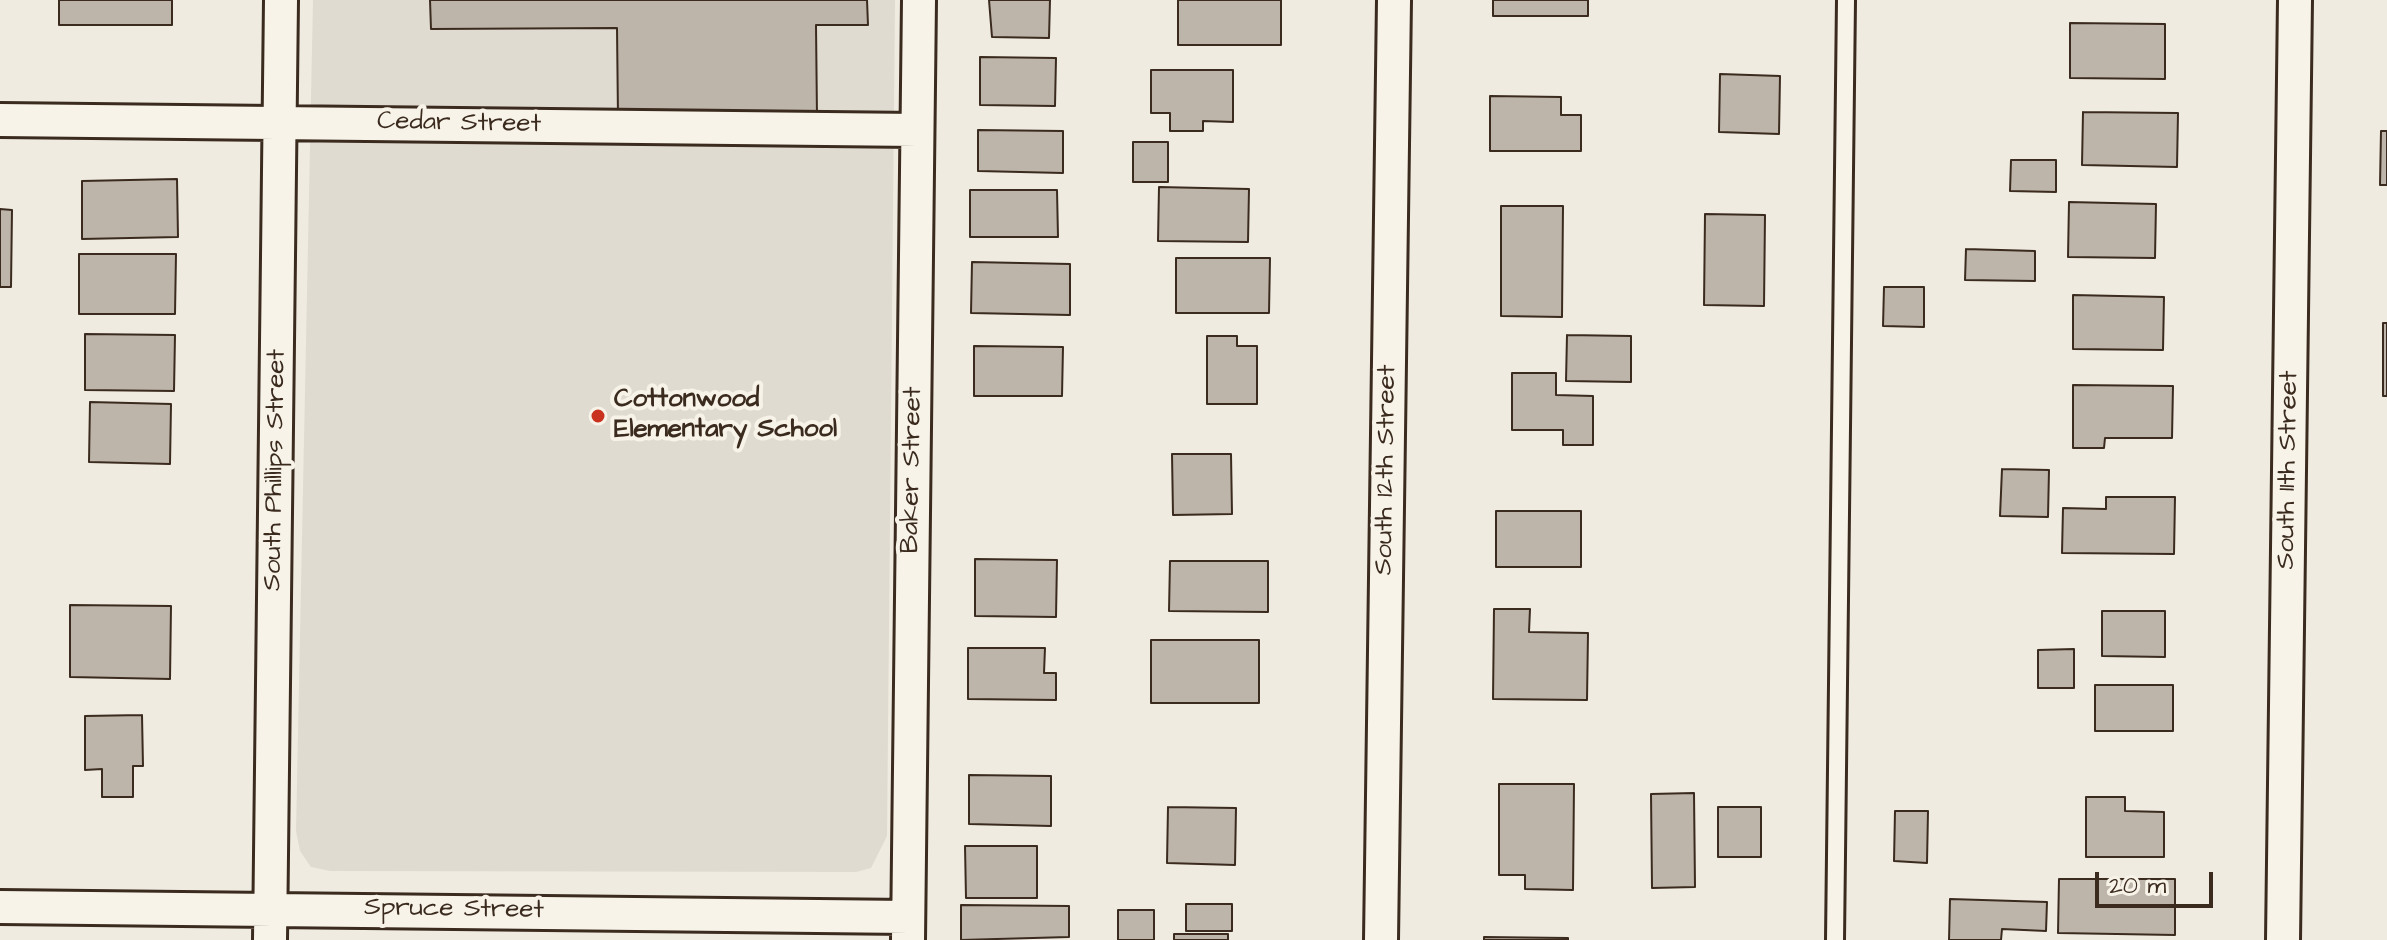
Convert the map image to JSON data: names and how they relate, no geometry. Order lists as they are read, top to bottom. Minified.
{"streets":{"street":["Cedar Street","South Phillips Street","Baker Street","South 12th Street","South 11th Street","Spruce Street"]},"crossings":[["Cedar Street","South Phillips Street"],["Cedar Street","Baker Street"],["South Phillips Street","Spruce Street"],["Baker Street","Spruce Street"]],"places":["Cottonwood Elementary School"],"scale_bar":"20 m"}
